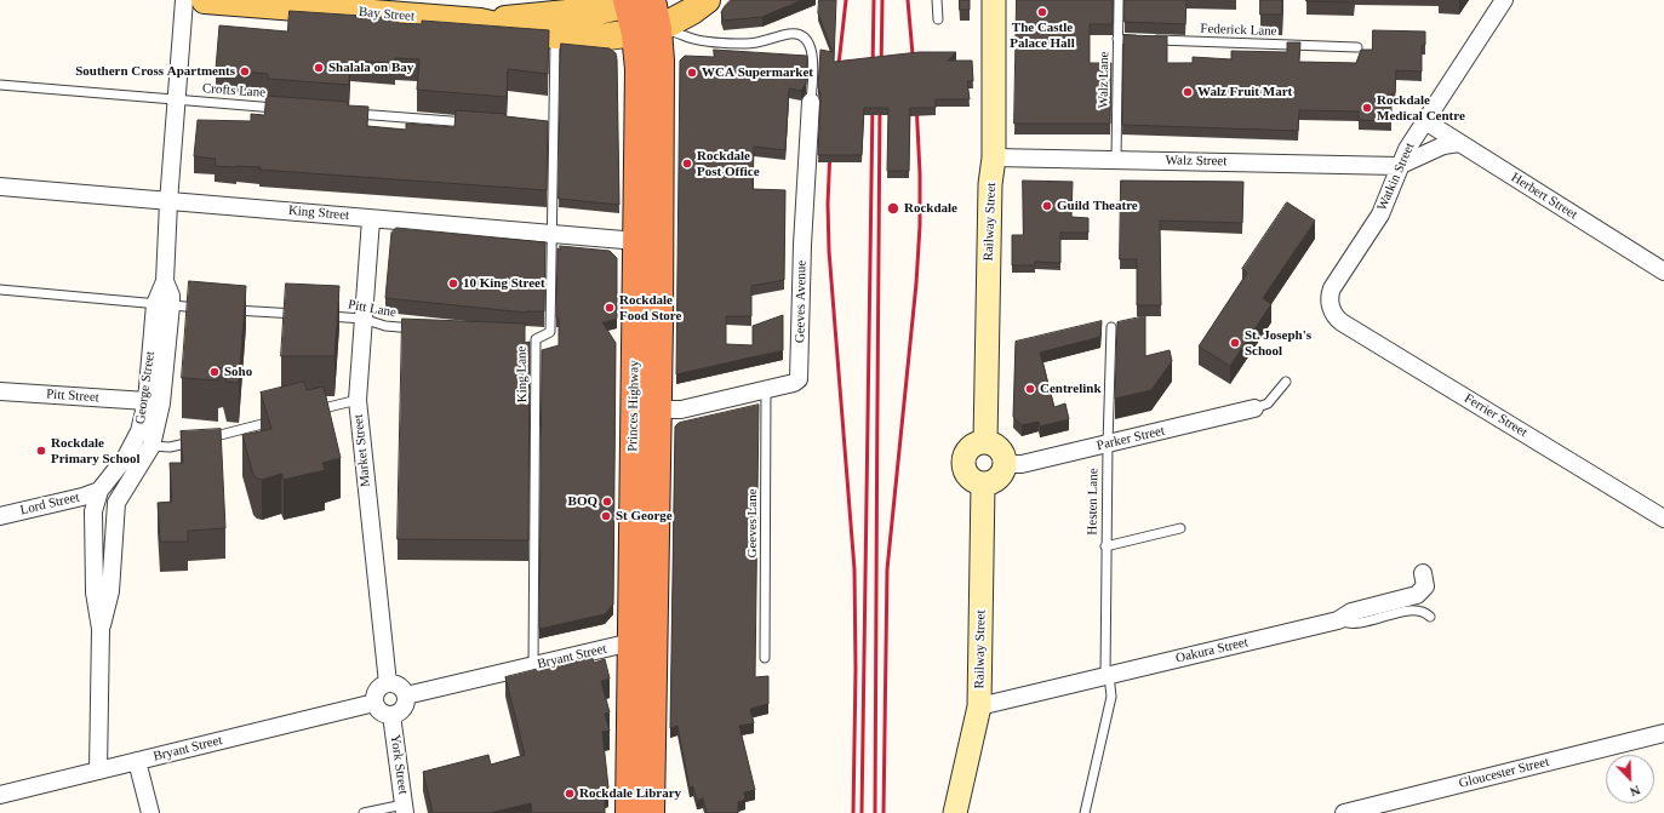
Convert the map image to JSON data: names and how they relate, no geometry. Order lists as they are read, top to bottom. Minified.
{"streets":{"highway":["Princes Highway"],"main road":["Bay Street"],"street":["Walz Street","Watkin Street","Herbert Street","King Street","Railway Street","Geeves Avenue","George Street","Pitt Street","Ferrier Street","Parker Street","Market Street","Lord Street","Oakura Street","Bryant Street","York Street","Gloucester Street"],"lane":["Federick Lane","Walz Lane","Crofts Lane","Pitt Lane","King Lane","Hesten Lane","Geeves Lane"]},"crossings":[["Bay Street","Geeves Avenue"],["Bay Street","King Lane"],["Bay Street","Princes Highway"],["Federick Lane","Walz Lane"],["Walz Lane","Walz Street"],["Crofts Lane","George Street"],["Walz Street","Watkin Street"],["Walz Street","Railway Street"],["Watkin Street","Herbert Street"],["Watkin Street","Ferrier Street"],["King Street","King Lane"],["King Street","George Street"],["King Street","Princes Highway"],["King Street","Market Street"],["Railway Street","Parker Street"],["Railway Street","Oakura Street"],["Geeves Avenue","Princes Highway"],["Geeves Avenue","Geeves Lane"],["Pitt Lane","Market Street"],["King Lane","Bryant Street"],["George Street","Pitt Street"],["George Street","Lord Street"],["George Street","Bryant Street"],["Princes Highway","Bryant Street"],["Parker Street","Hesten Lane"],["Market Street","Bryant Street"],["Market Street","York Street"],["Hesten Lane","Oakura Street"],["Bryant Street","York Street"]],"places":["The Castle Palace Hall","Shalala on Bay","Southern Cross Apartments","WCA Supermarket","Walz Fruit Mart","Rockdale Medical Centre","Rockdale Post Office","Guild Theatre","Rockdale","10 King Street","Rockdale Food Store","St. Joseph's School","Soho","Centrelink","Rockdale Primary School","BOQ","St George","Rockdale Library"],"north":"bottom right"}
